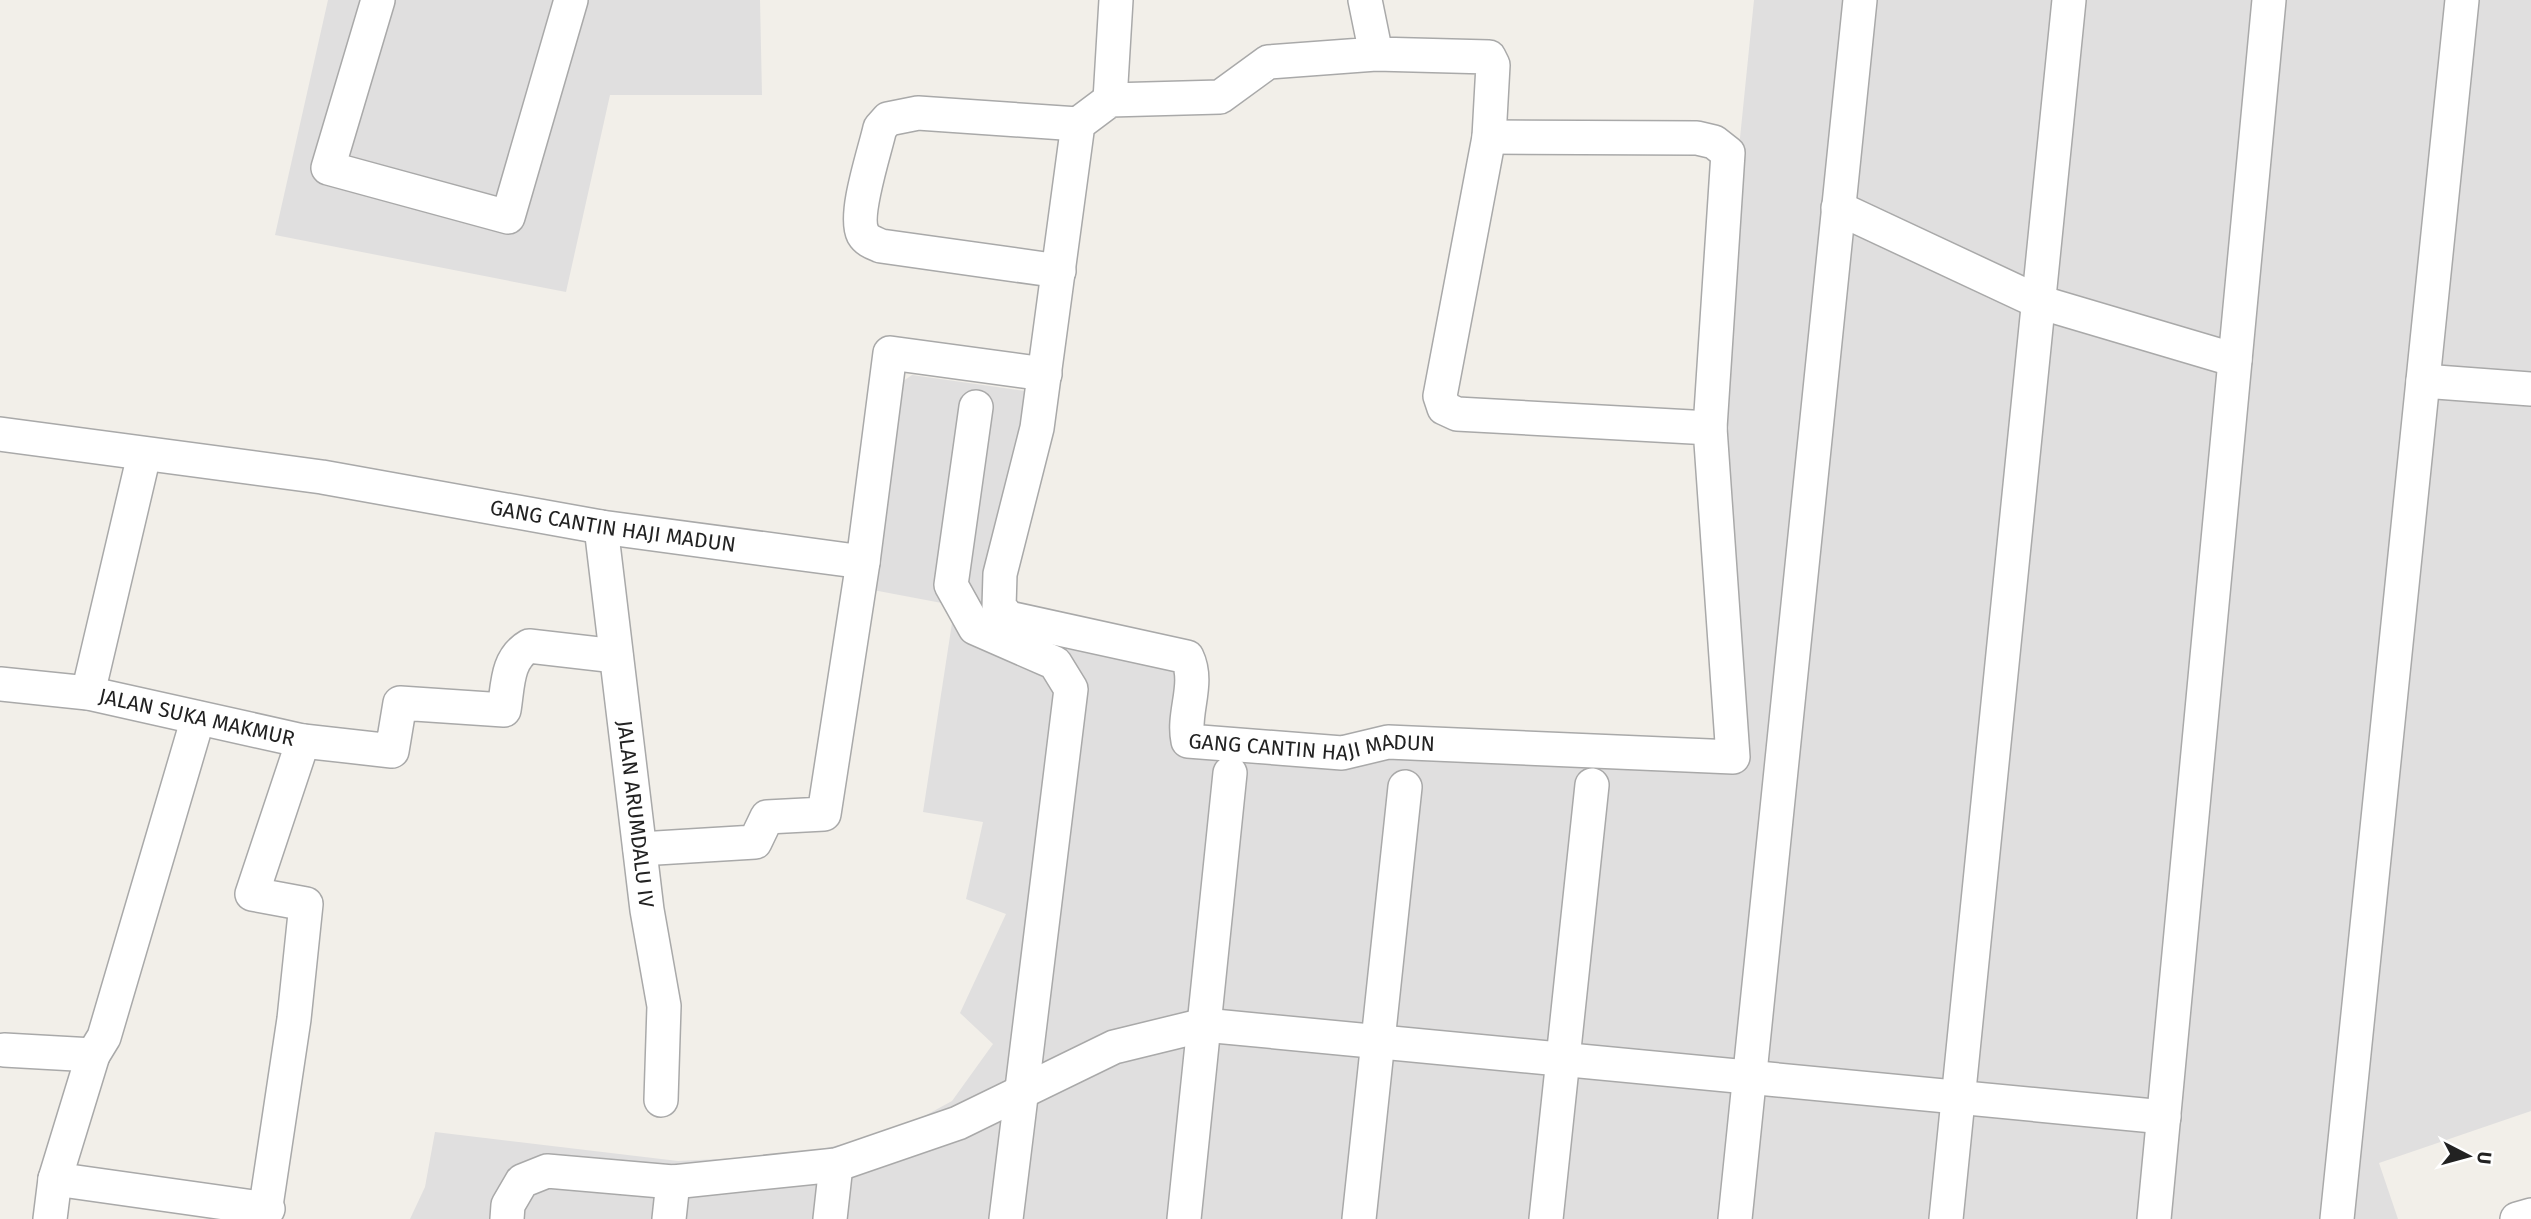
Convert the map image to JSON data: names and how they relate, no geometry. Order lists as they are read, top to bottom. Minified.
{"streets":{"street":["GANG CANTIN HAJI MADUN","JALAN SUKA MAKMUR","JALAN ARUMDALU IV"]},"crossings":[["GANG CANTIN HAJI MADUN","JALAN ARUMDALU IV"],["JALAN SUKA MAKMUR","JALAN ARUMDALU IV"]],"north":"right"}
